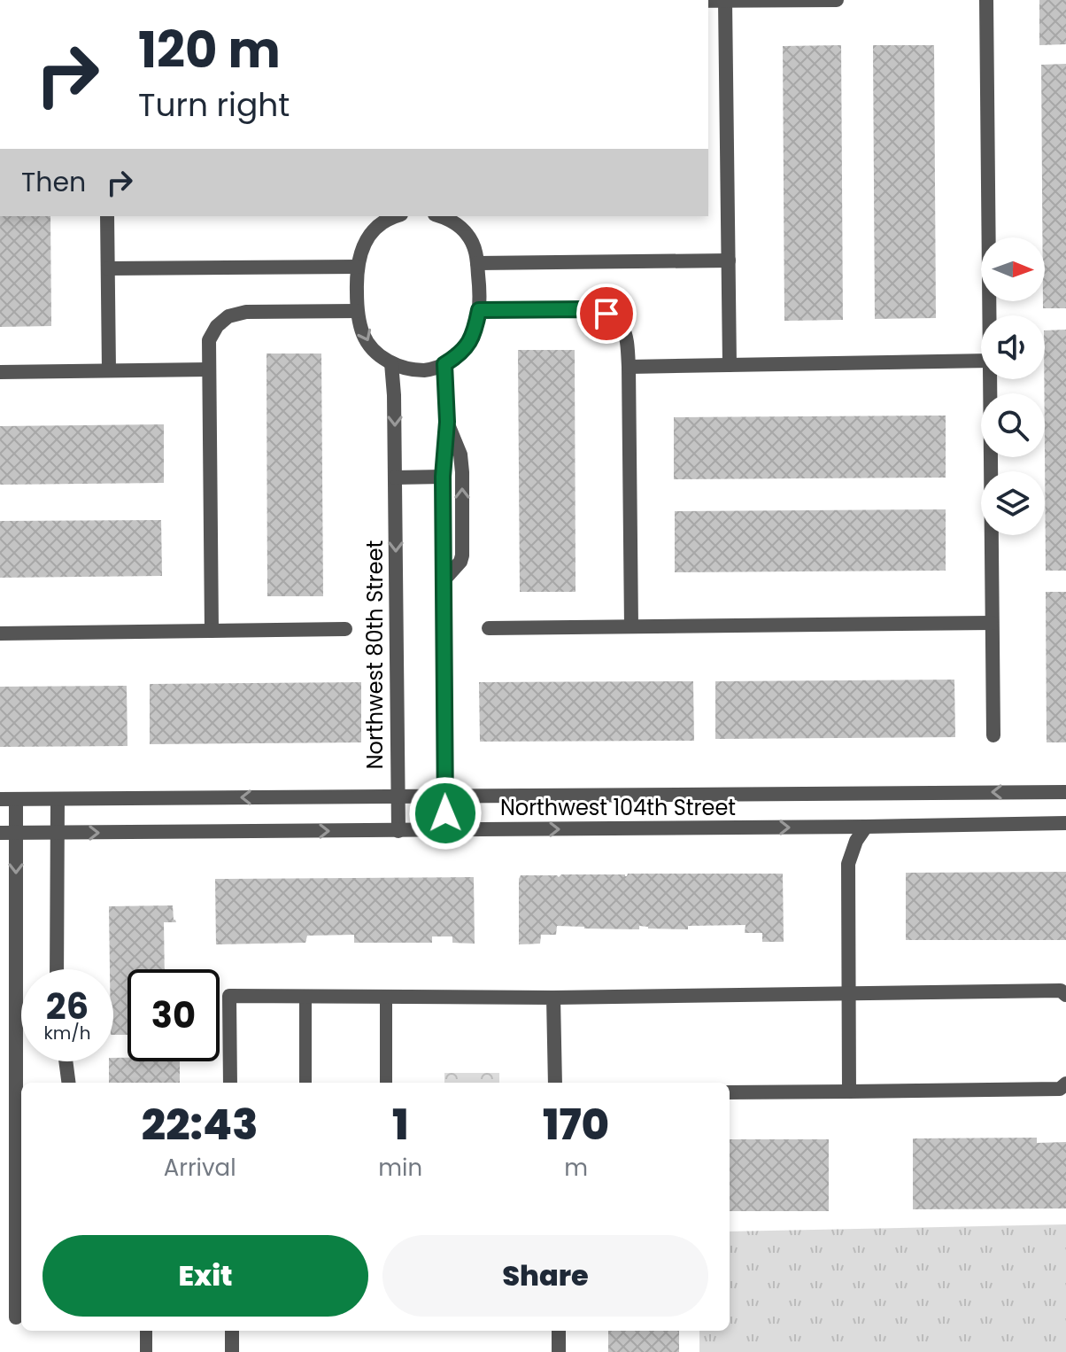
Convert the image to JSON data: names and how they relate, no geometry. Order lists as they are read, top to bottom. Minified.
{"streets":{"street":["Northwest 80th Street","Northwest 104th Street"]},"crossings":[["Northwest 80th Street","Northwest 104th Street"]],"north":"right","page":{"turn":["120 m","Turn right"],"then":"Then","speed":"26 km/h","limit":"30","eta":["22:43","Arrival","1","min","170","m"],"buttons":["Exit","Share"]}}
